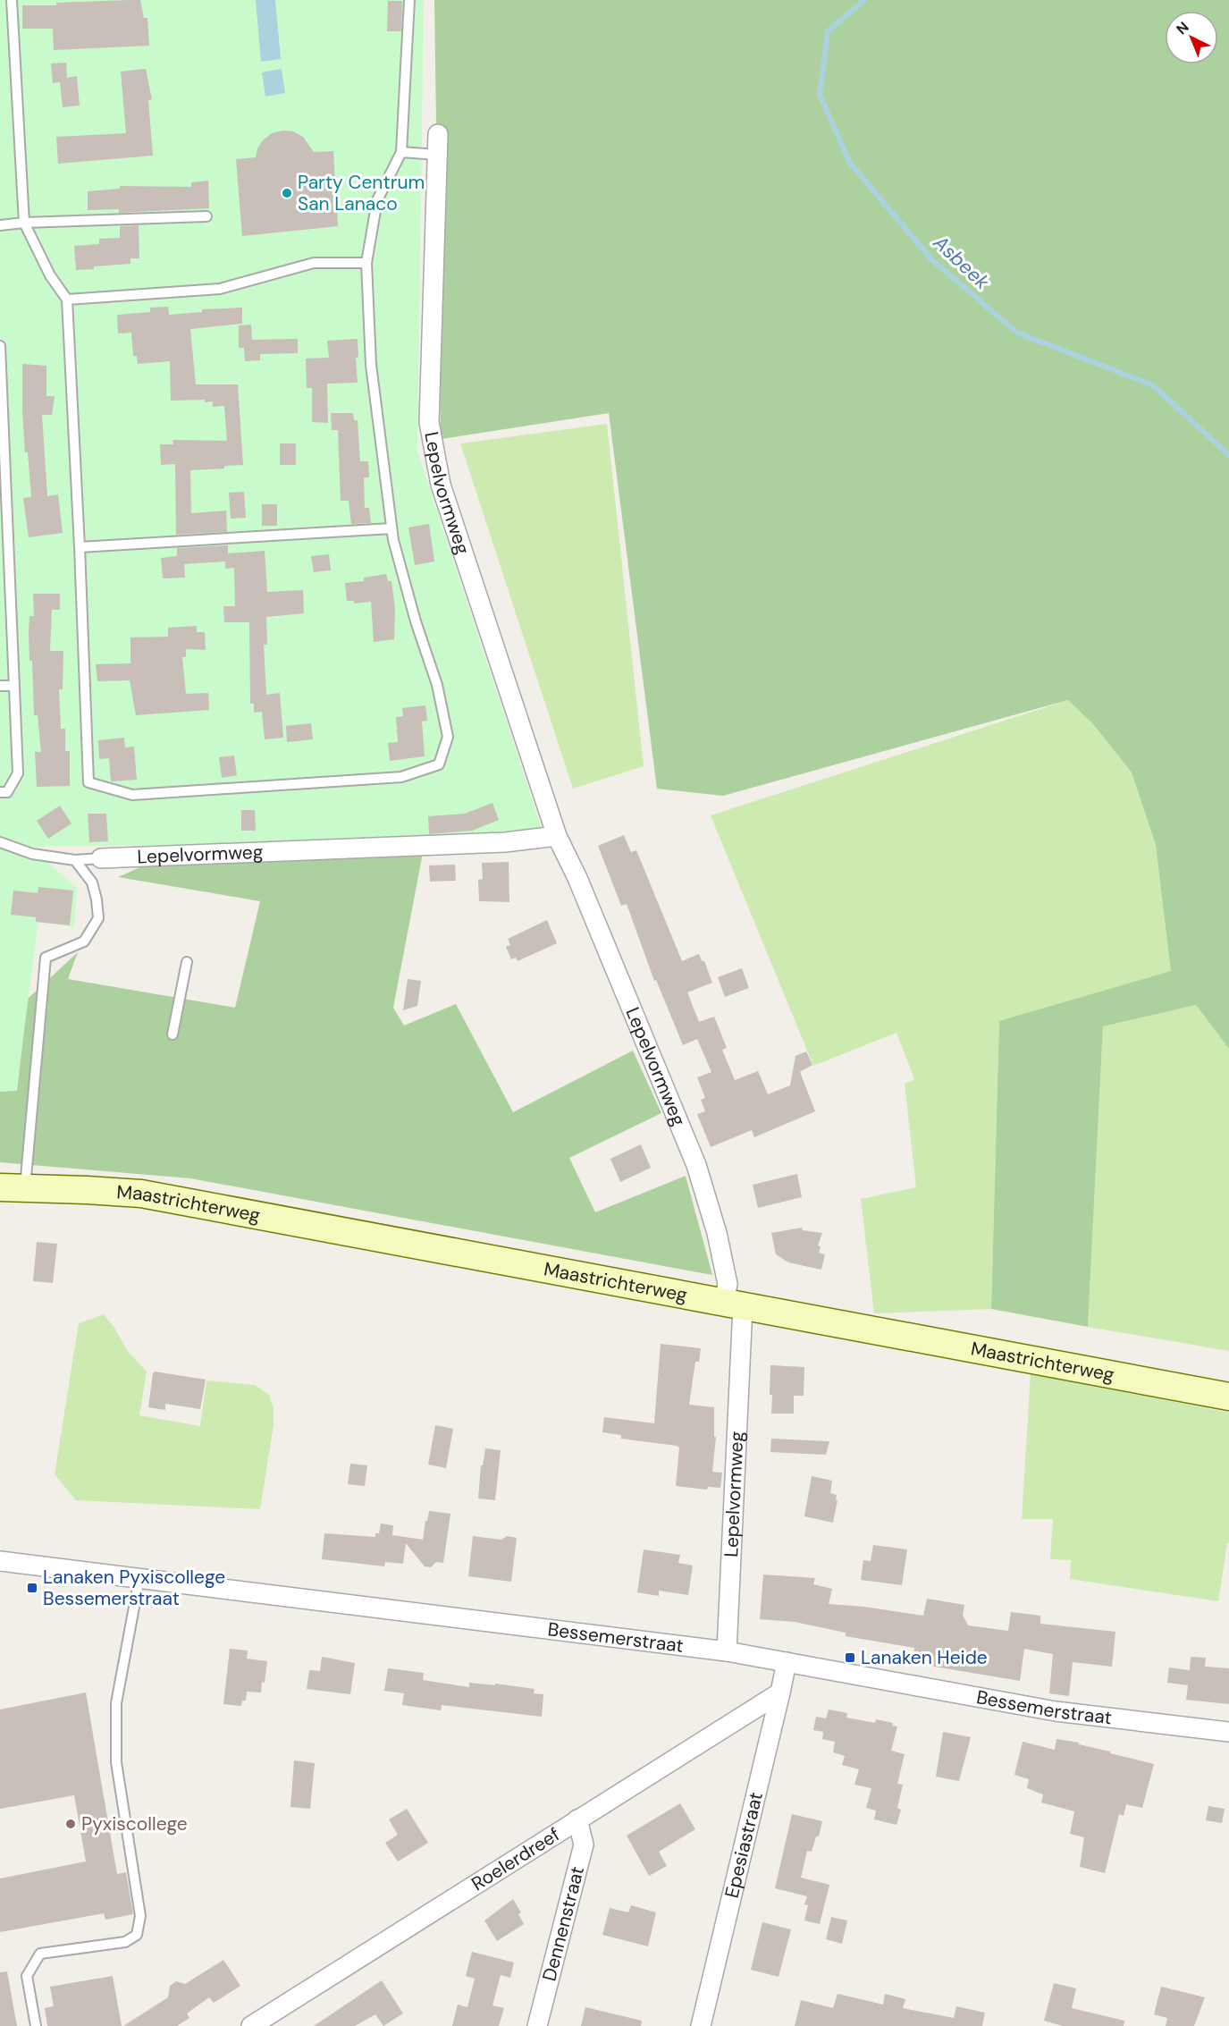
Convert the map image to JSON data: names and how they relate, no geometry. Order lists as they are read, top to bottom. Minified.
{"streets":{"main road":["Maastrichterweg"],"street":["Lepelvormweg","Bessemerstraat","Epesiastraat","Roelerdreef","Dennenstraat"]},"crossings":[["Lepelvormweg","Maastrichterweg"],["Lepelvormweg","Bessemerstraat"],["Bessemerstraat","Epesiastraat"],["Epesiastraat","Roelerdreef"],["Roelerdreef","Dennenstraat"]],"water":["Asbeek"],"places":{"other":["Party Centrum San Lanaco","Pyxiscollege"],"transit":["Lanaken Pyxiscollege Bessemerstraat","Lanaken Heide"]},"north":"top left"}
